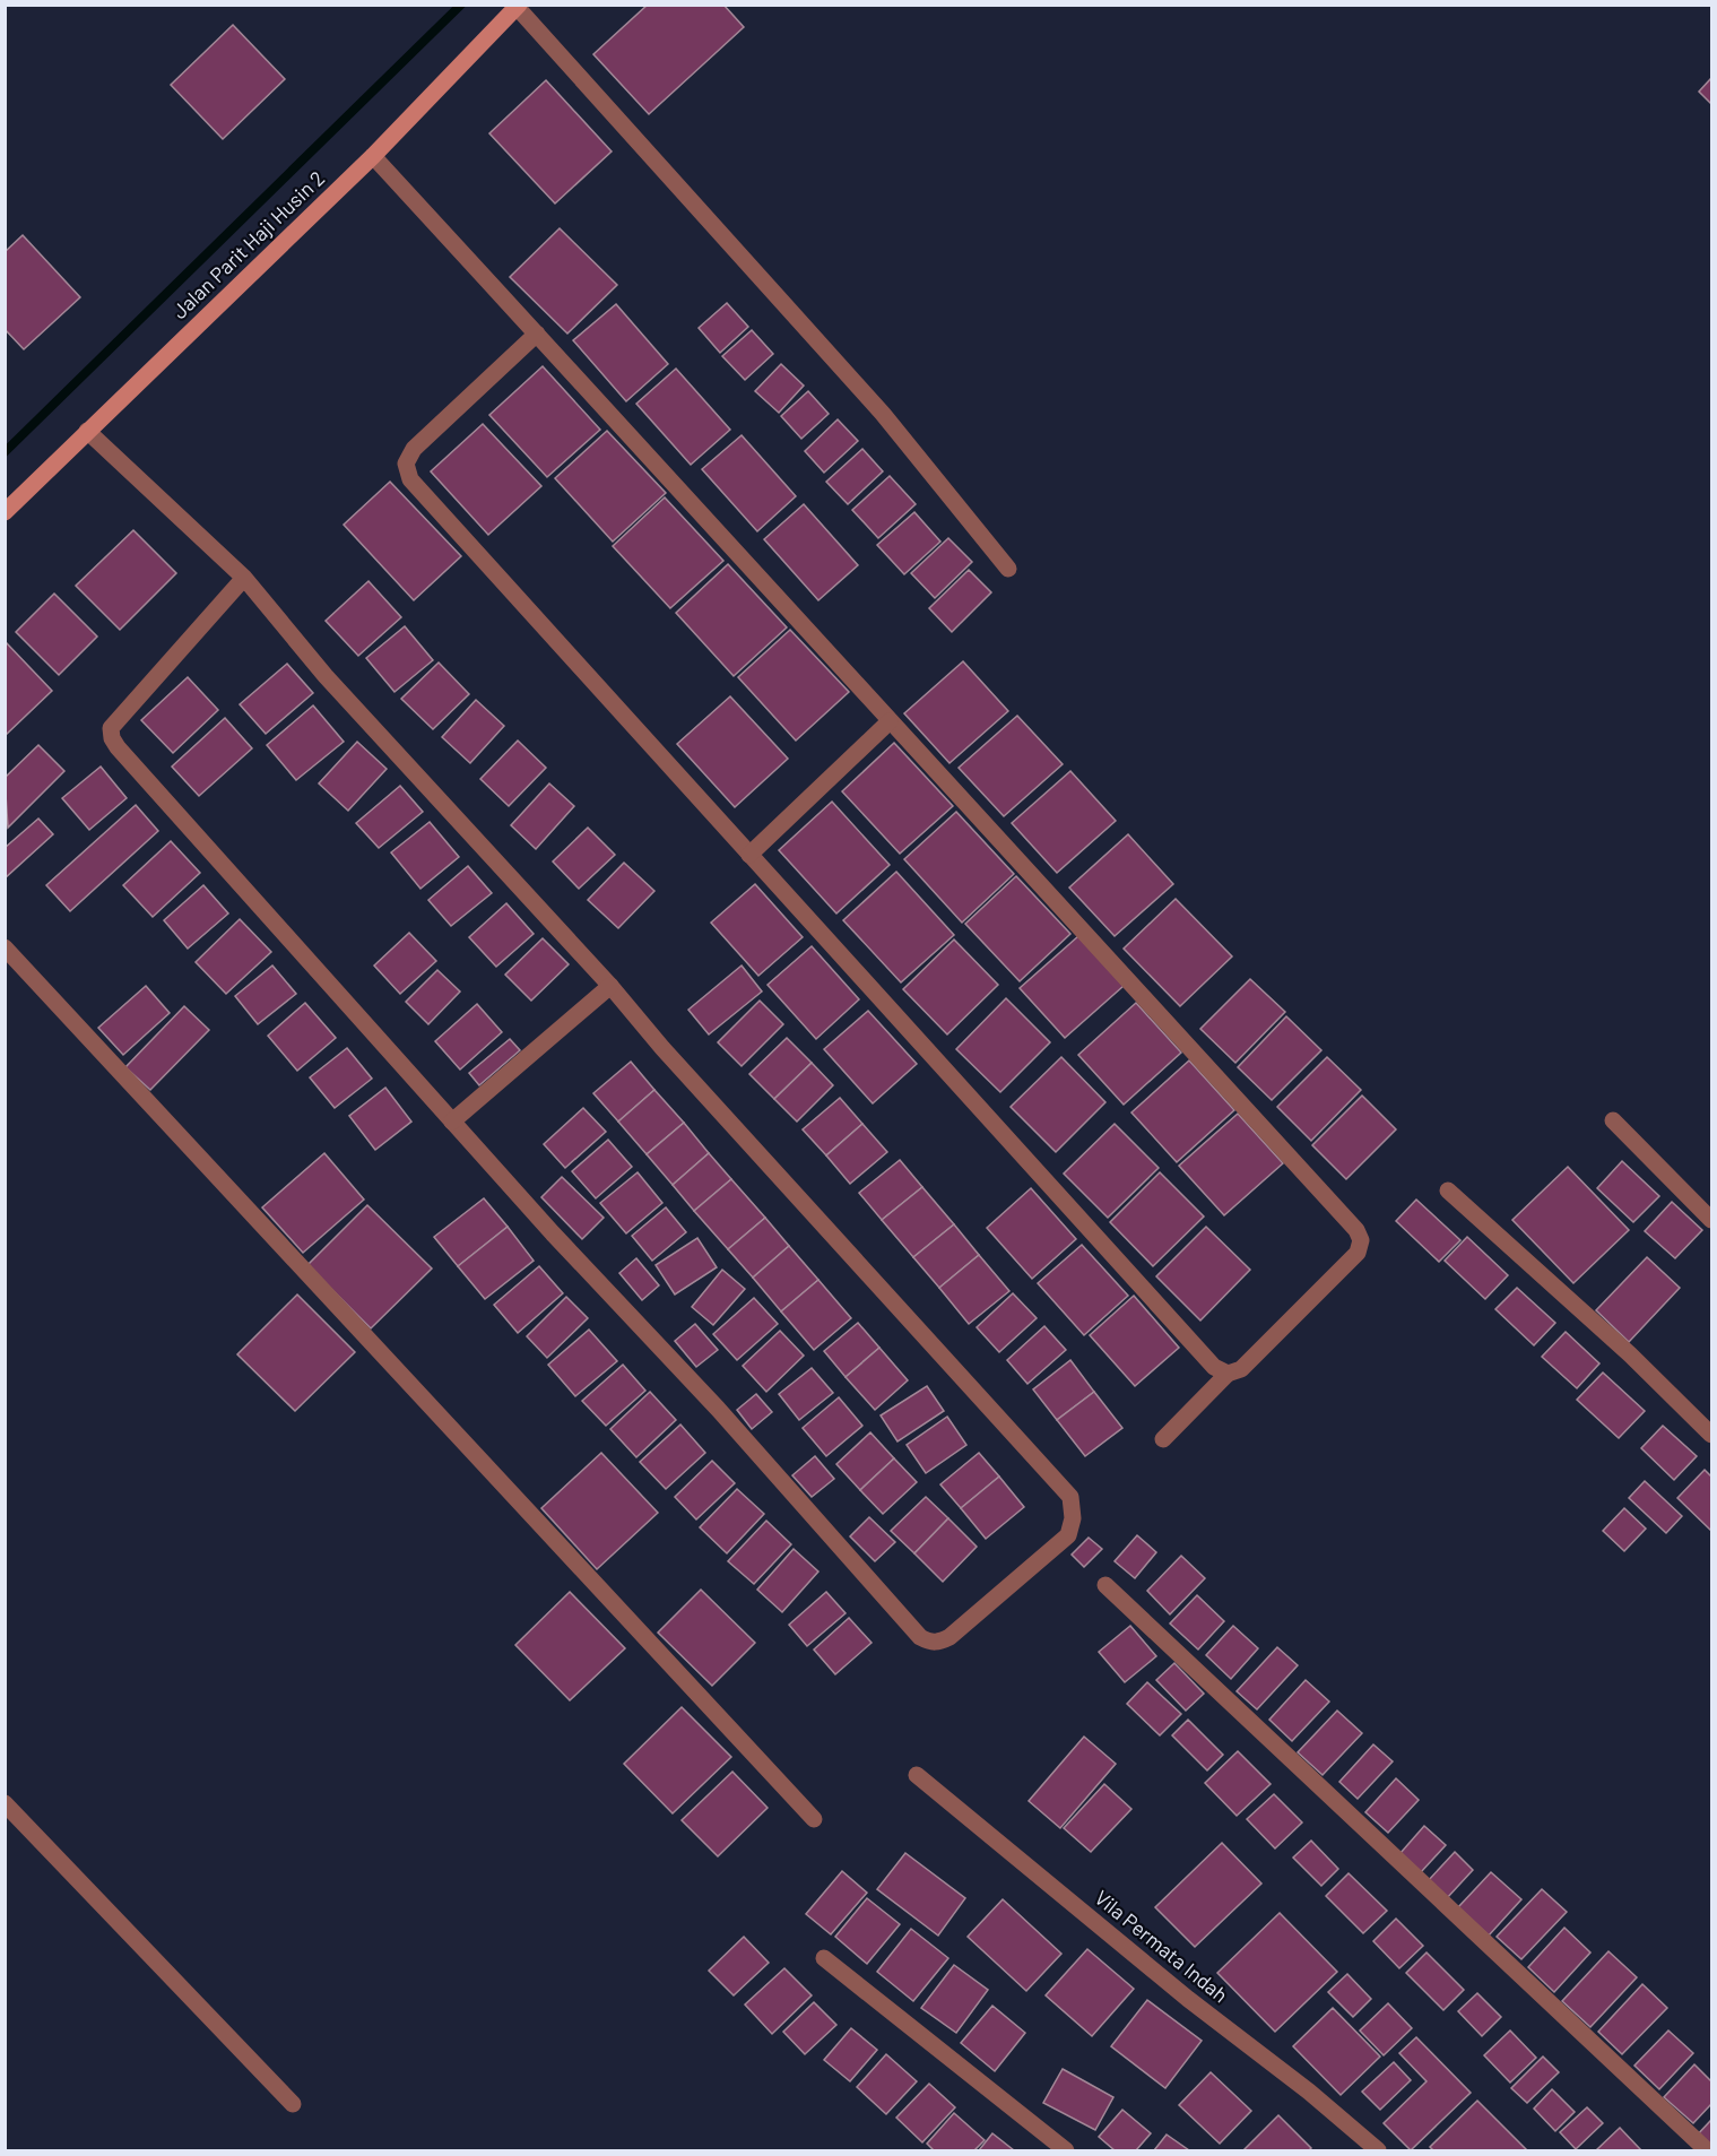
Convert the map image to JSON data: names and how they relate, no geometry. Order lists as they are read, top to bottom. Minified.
{"streets":{"street":["Jalan Parit Haji Husin 2","Vila Permata Indah"]}}
